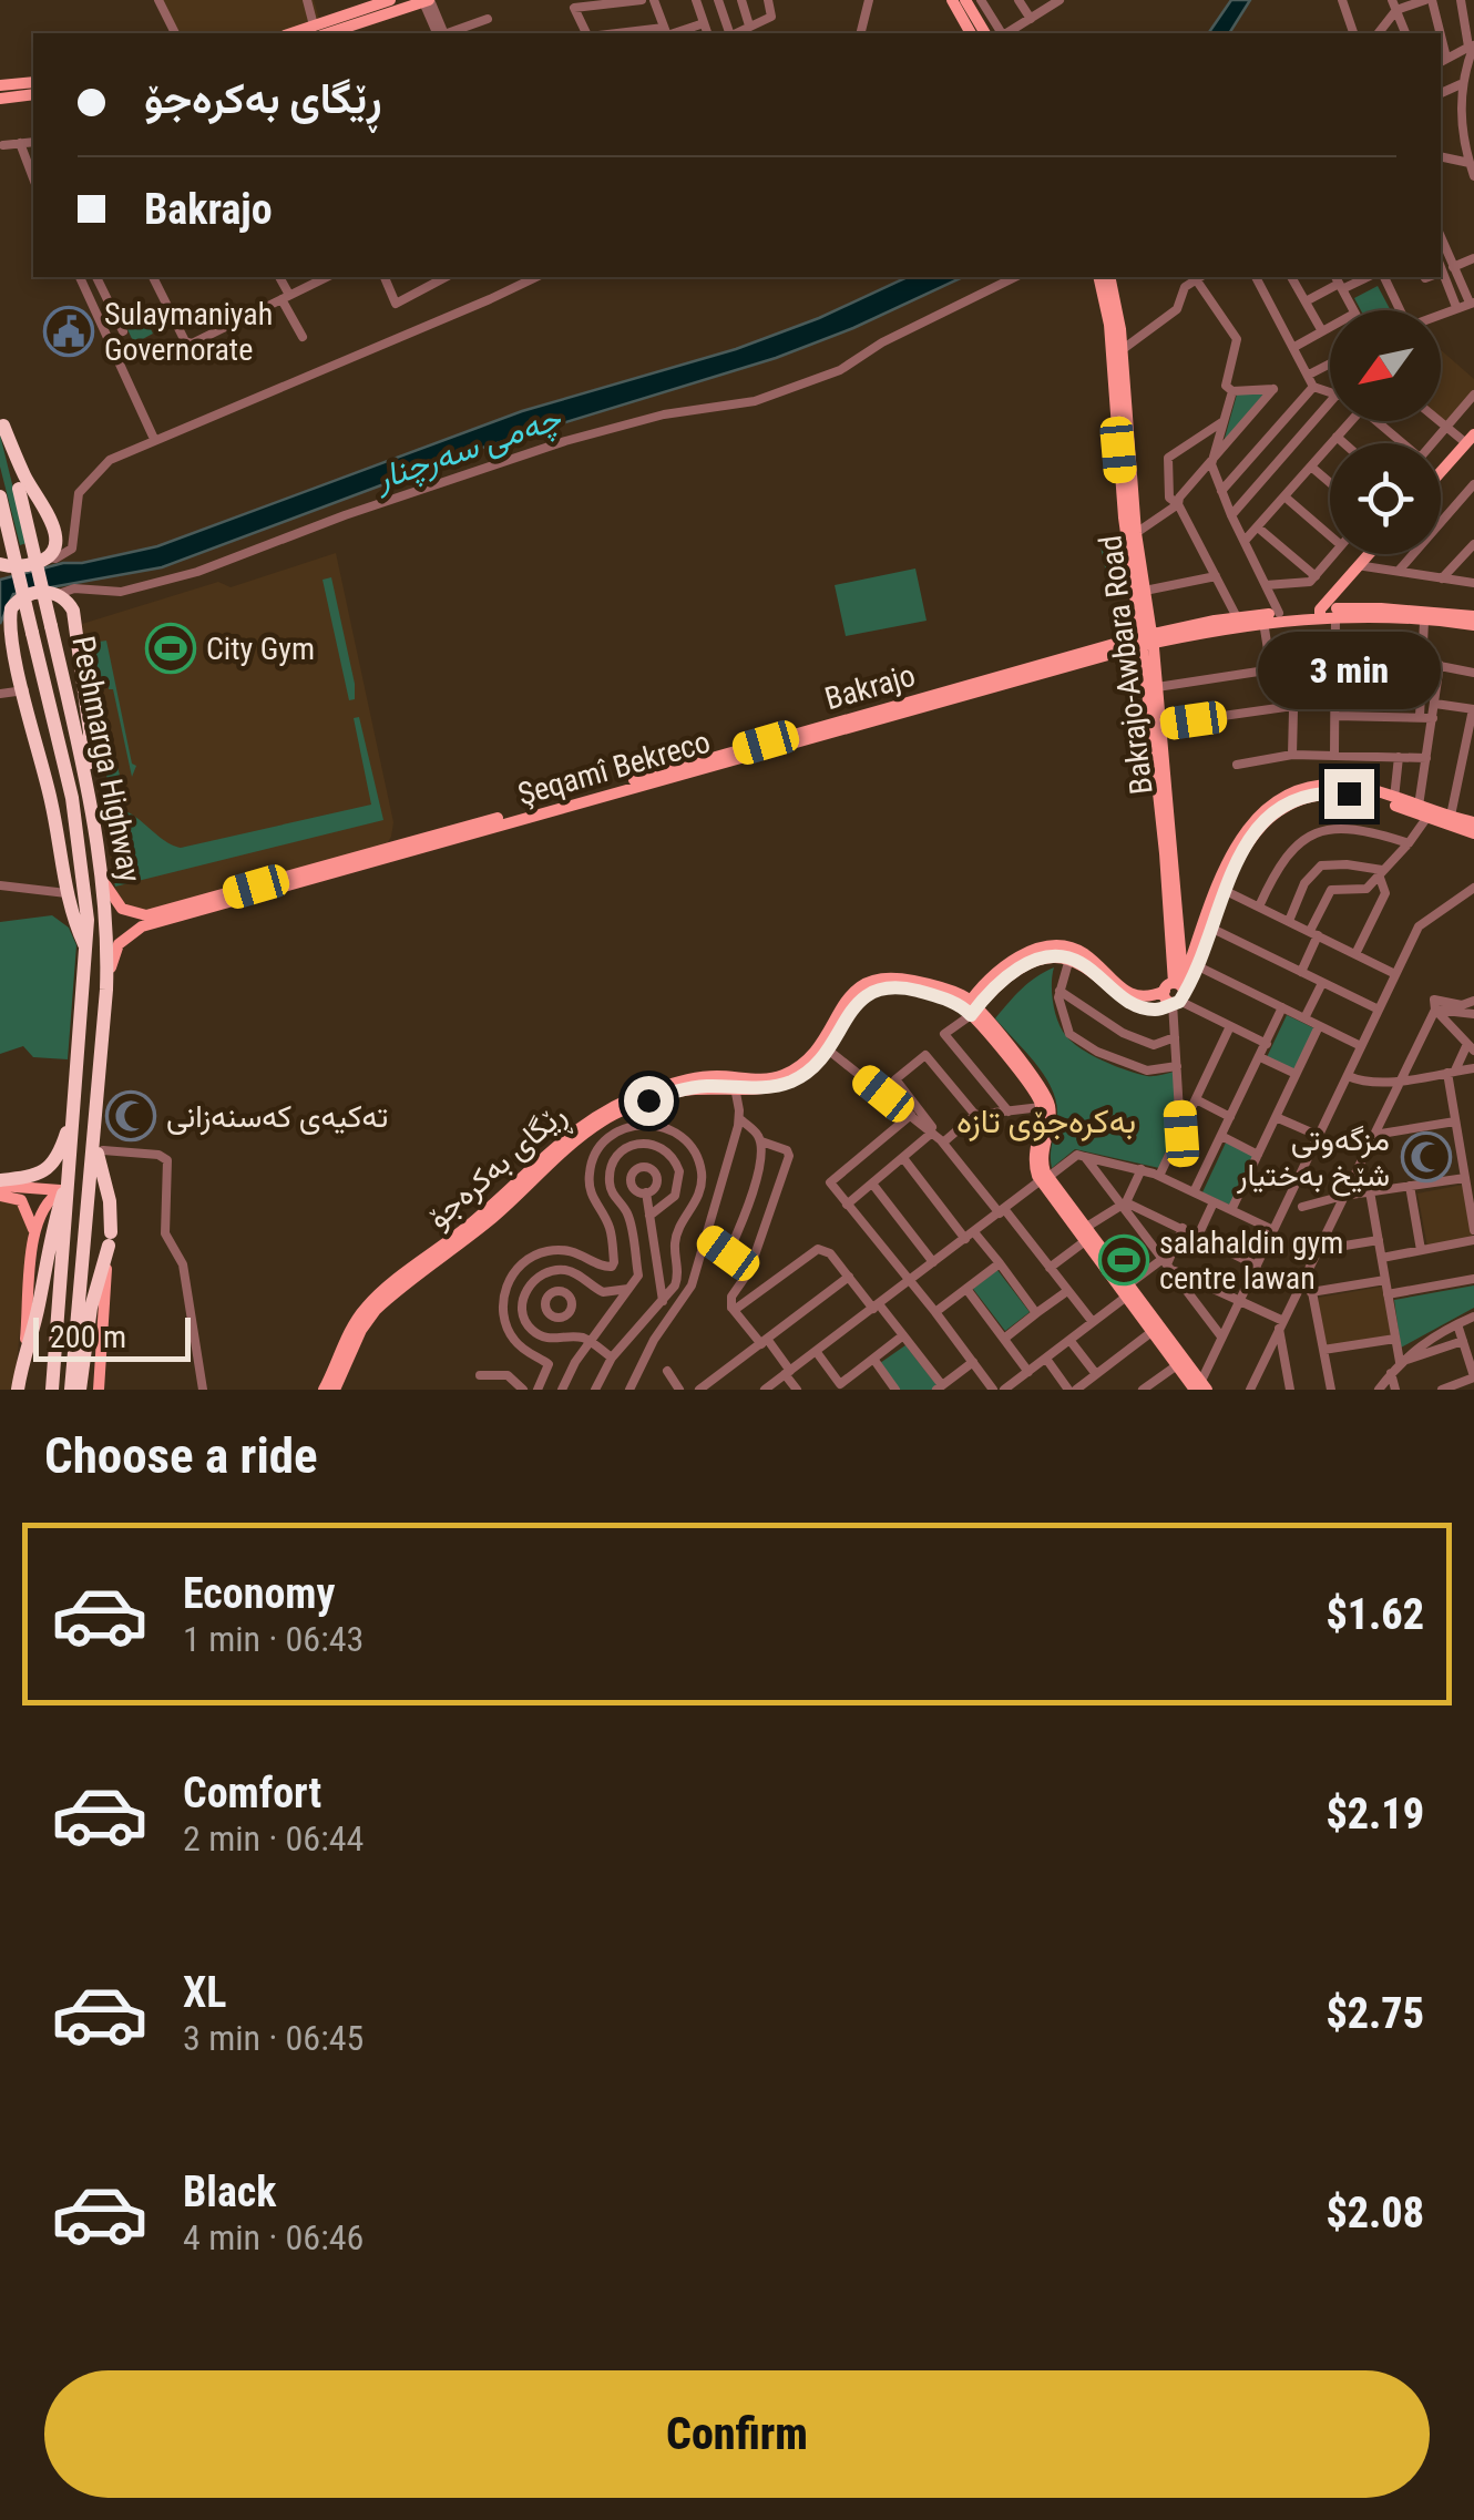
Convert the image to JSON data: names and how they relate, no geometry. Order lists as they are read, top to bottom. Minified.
{"streets":{"highway":["Peshmarga Highway"],"main road":["Bakrajo-Awbara Road","Şeqamî Bekreco","ڕێگای بەکرەجۆ"]},"crossings":[["Bakrajo-Awbara Road","Şeqamî Bekreco"],["Peshmarga Highway","Şeqamî Bekreco"]],"districts":["بەکرەجۆی تازە"],"water":["چەمی سەرچنار"],"places":{"public building":["Sulaymaniyah Governorate"],"sports":["City Gym","salahaldin gym centre lawan"],"mosque":["تەکیەی کەسنەزانی","مزگەوتی شێخ بەختیار"]},"scale_bar":"200 m","north":"bottom left","page":{"banner":["ڕێگای بەکرەجۆ","Bakrajo"],"bubble":"3 min","scale":"200 m","heading":"Choose a ride","list":[{"name":"Economy","note":"1 min · 06:43","value":"$1.62"},{"name":"Comfort","note":"2 min · 06:44","value":"$2.19"},{"name":"XL","note":"3 min · 06:45","value":"$2.75"},{"name":"Black","note":"4 min · 06:46","value":"$2.08"}],"buttons":"Confirm"}}
